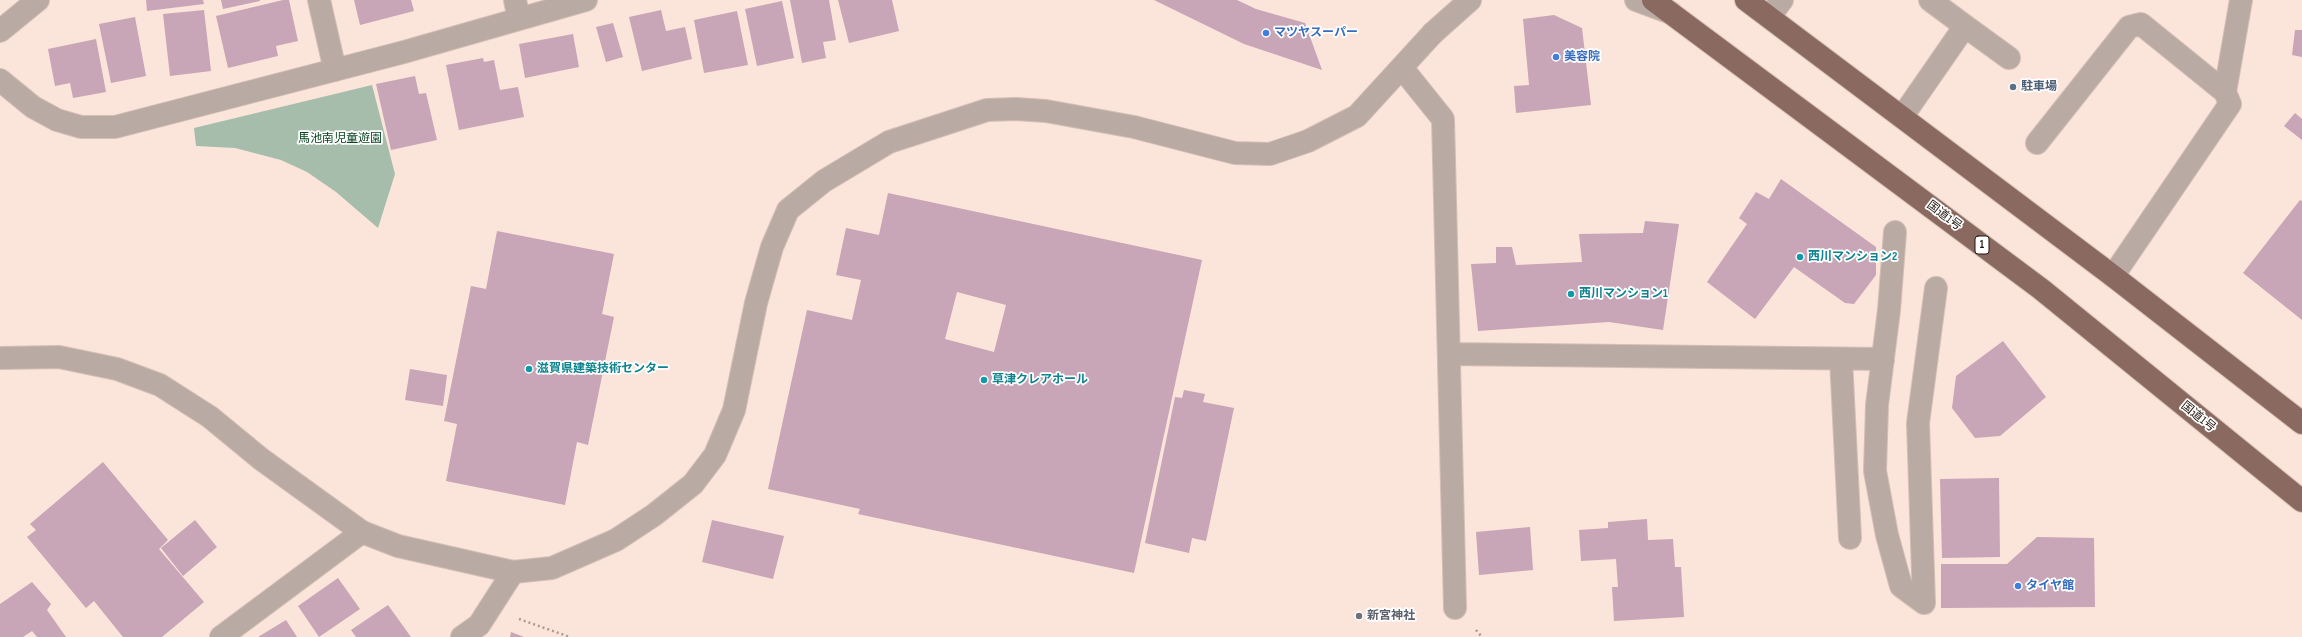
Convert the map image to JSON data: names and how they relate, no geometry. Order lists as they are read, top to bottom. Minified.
{"streets":{"highway":["国道1号","1"]},"parks":["馬池南児童遊園"],"places":["マツヤスーパー","美容院","駐車場","西川マンション2","西川マンション1","滋賀県建築技術センター","草津クレアホール","タイヤ館","新宮神社"]}
